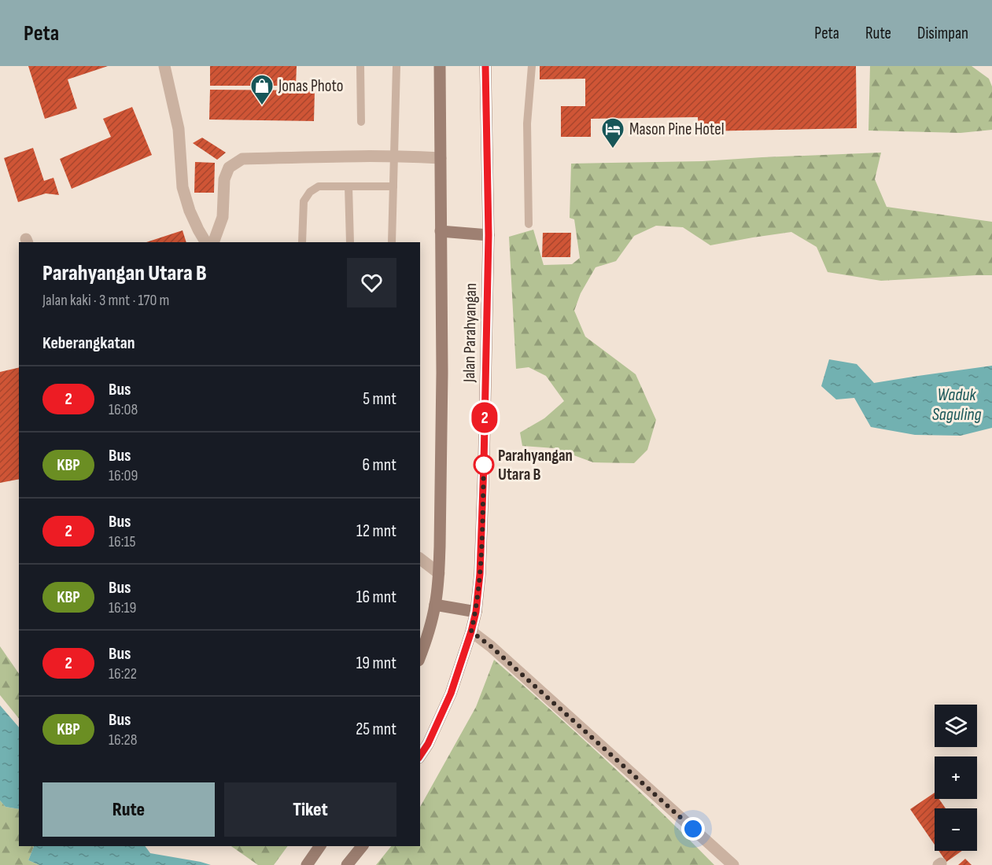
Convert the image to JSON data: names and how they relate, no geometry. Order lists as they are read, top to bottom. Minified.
{"streets":{"main road":["Jalan Parahyangan"]},"water":["Waduk Saguling"],"places":{"shop":["Jonas Photo"],"hotel":["Mason Pine Hotel"],"other":["Parahyangan Utara B"]},"lines":["bus line 2"],"page":{"header":"Peta","nav":["Peta","Rute","Disimpan"],"on_map":"2","heading":[["Parahyangan Utara B","Jalan kaki · 3 mnt · 170 m"],"Keberangkatan"],"list":[{"mark":"2","name":"Bus","note":"16:08","value":"5 mnt"},{"mark":"KBP","name":"Bus","note":"16:09","value":"6 mnt"},{"mark":"2","name":"Bus","note":"16:15","value":"12 mnt"},{"mark":"KBP","name":"Bus","note":"16:19","value":"16 mnt"},{"mark":"2","name":"Bus","note":"16:22","value":"19 mnt"},{"mark":"KBP","name":"Bus","note":"16:28","value":"25 mnt"}],"map_buttons":["+","−"],"buttons":["Rute","Tiket"]}}
